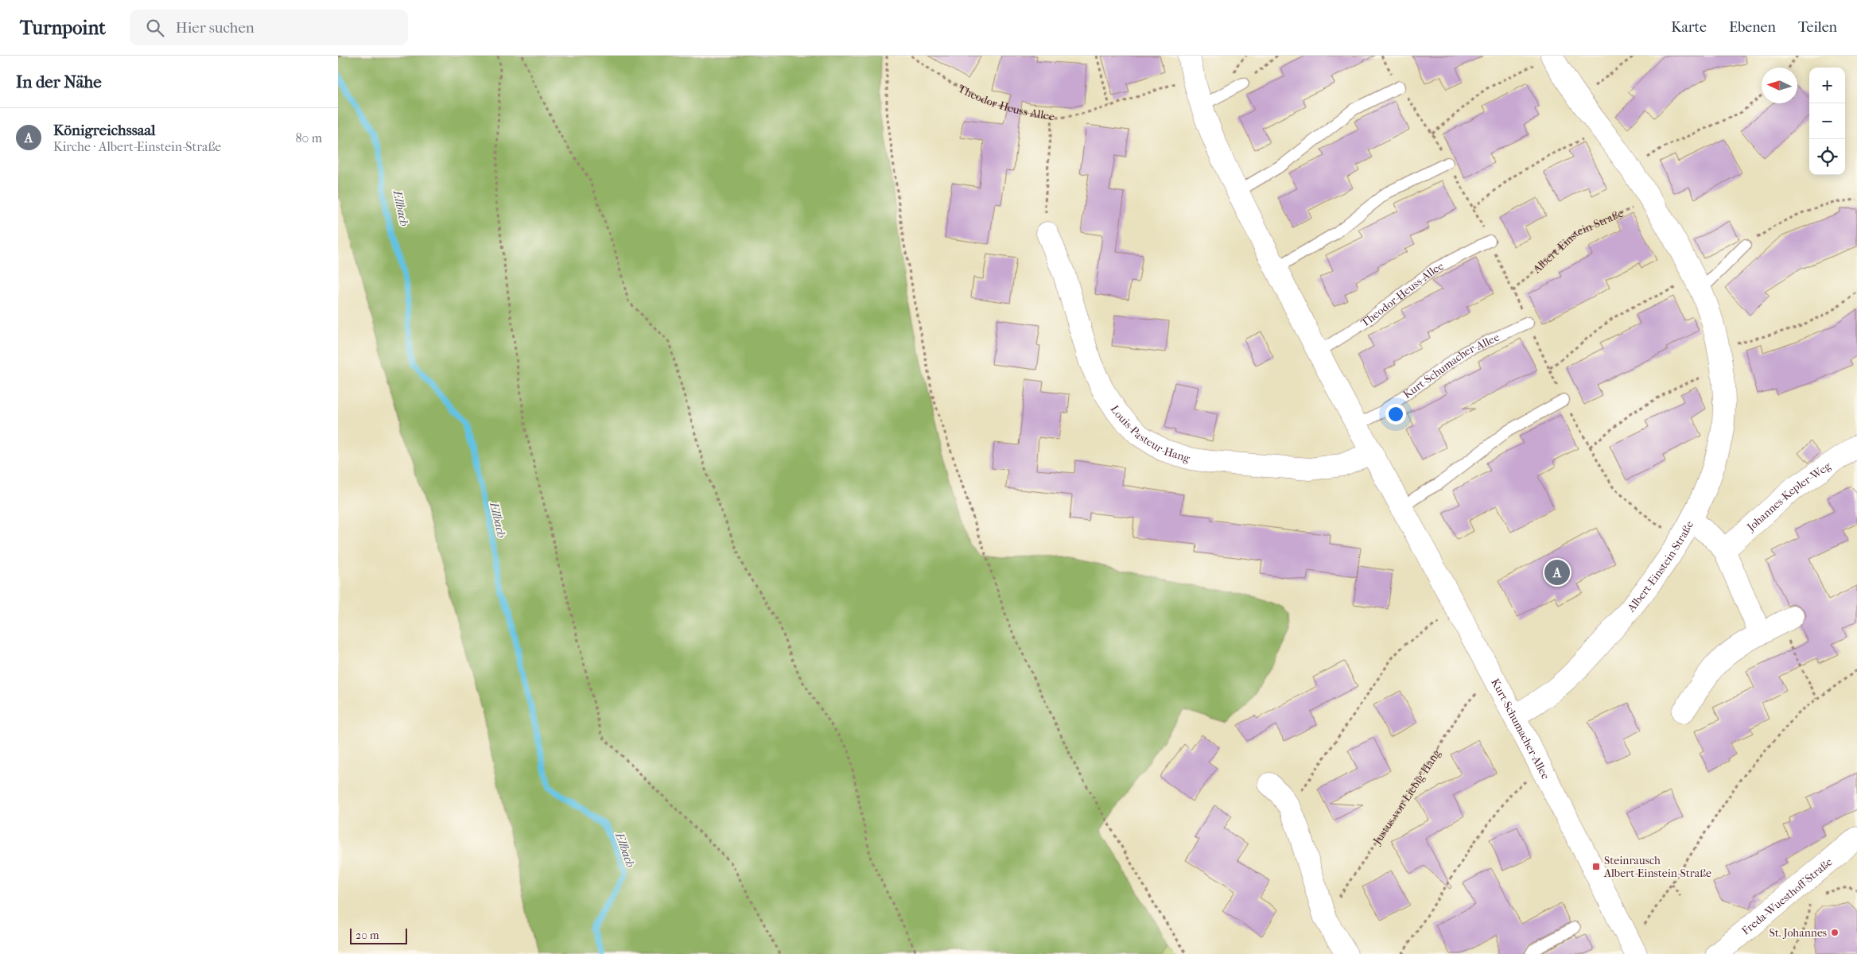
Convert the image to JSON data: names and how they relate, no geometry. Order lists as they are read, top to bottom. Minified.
{"streets":{"street":["Albert-Einstein-Straße","Kurt-Schumacher-Allee","Louis-Pasteur-Hang","Johannes-Kepler-Weg","Freda-Wuesthoff-Straße"],"lane":["Theodor-Heuss-Allee"],"path":["Justus-von-Liebig-Hang"]},"crossings":[["Albert-Einstein-Straße","Kurt-Schumacher-Allee"],["Kurt-Schumacher-Allee","Louis-Pasteur-Hang"],["Kurt-Schumacher-Allee","Justus-von-Liebig-Hang"]],"water":["Ellbach"],"places":{"transit":["Steinrausch Albert-Einstein-Straße"],"other":["St. Johannes"]},"scale_bar":"20 m","north":"left","page":{"header":"Turnpoint","search":"Hier suchen","nav":["Karte","Ebenen","Teilen"],"heading":"In der Nähe","map_buttons":["+","−"],"list":[{"mark":"A","name":"Königreichssaal","note":"Kirche · Albert-Einstein-Straße","value":"80 m"}],"pins":"A","scale":"20 m"}}
